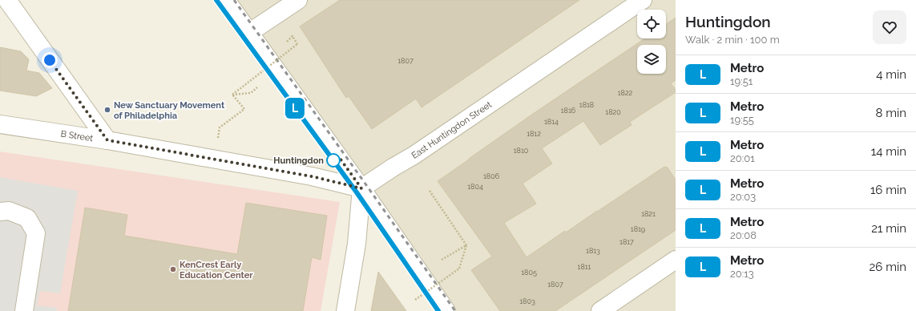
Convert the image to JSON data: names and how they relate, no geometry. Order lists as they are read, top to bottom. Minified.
{"streets":{"street":["East Huntingdon Street","B Street"]},"crossings":[["East Huntingdon Street","B Street"]],"places":["New Sanctuary Movement of Philadelphia","Huntingdon","KenCrest Early Education Center"],"lines":["metro line L"],"house_numbers":["1807","1822","1818","1816","1820","1814","1812","1810","1806","1804","1821","1819","1817","1813","1811","1805","1807","1803"],"page":{"on_map":"L","heading":["Huntingdon","Walk · 2 min · 100 m"],"list":[{"mark":"L","name":"Metro","note":"19:51","value":"4 min"},{"mark":"L","name":"Metro","note":"19:55","value":"8 min"},{"mark":"L","name":"Metro","note":"20:01","value":"14 min"},{"mark":"L","name":"Metro","note":"20:03","value":"16 min"},{"mark":"L","name":"Metro","note":"20:08","value":"21 min"},{"mark":"L","name":"Metro","note":"20:13","value":"26 min"}]}}
